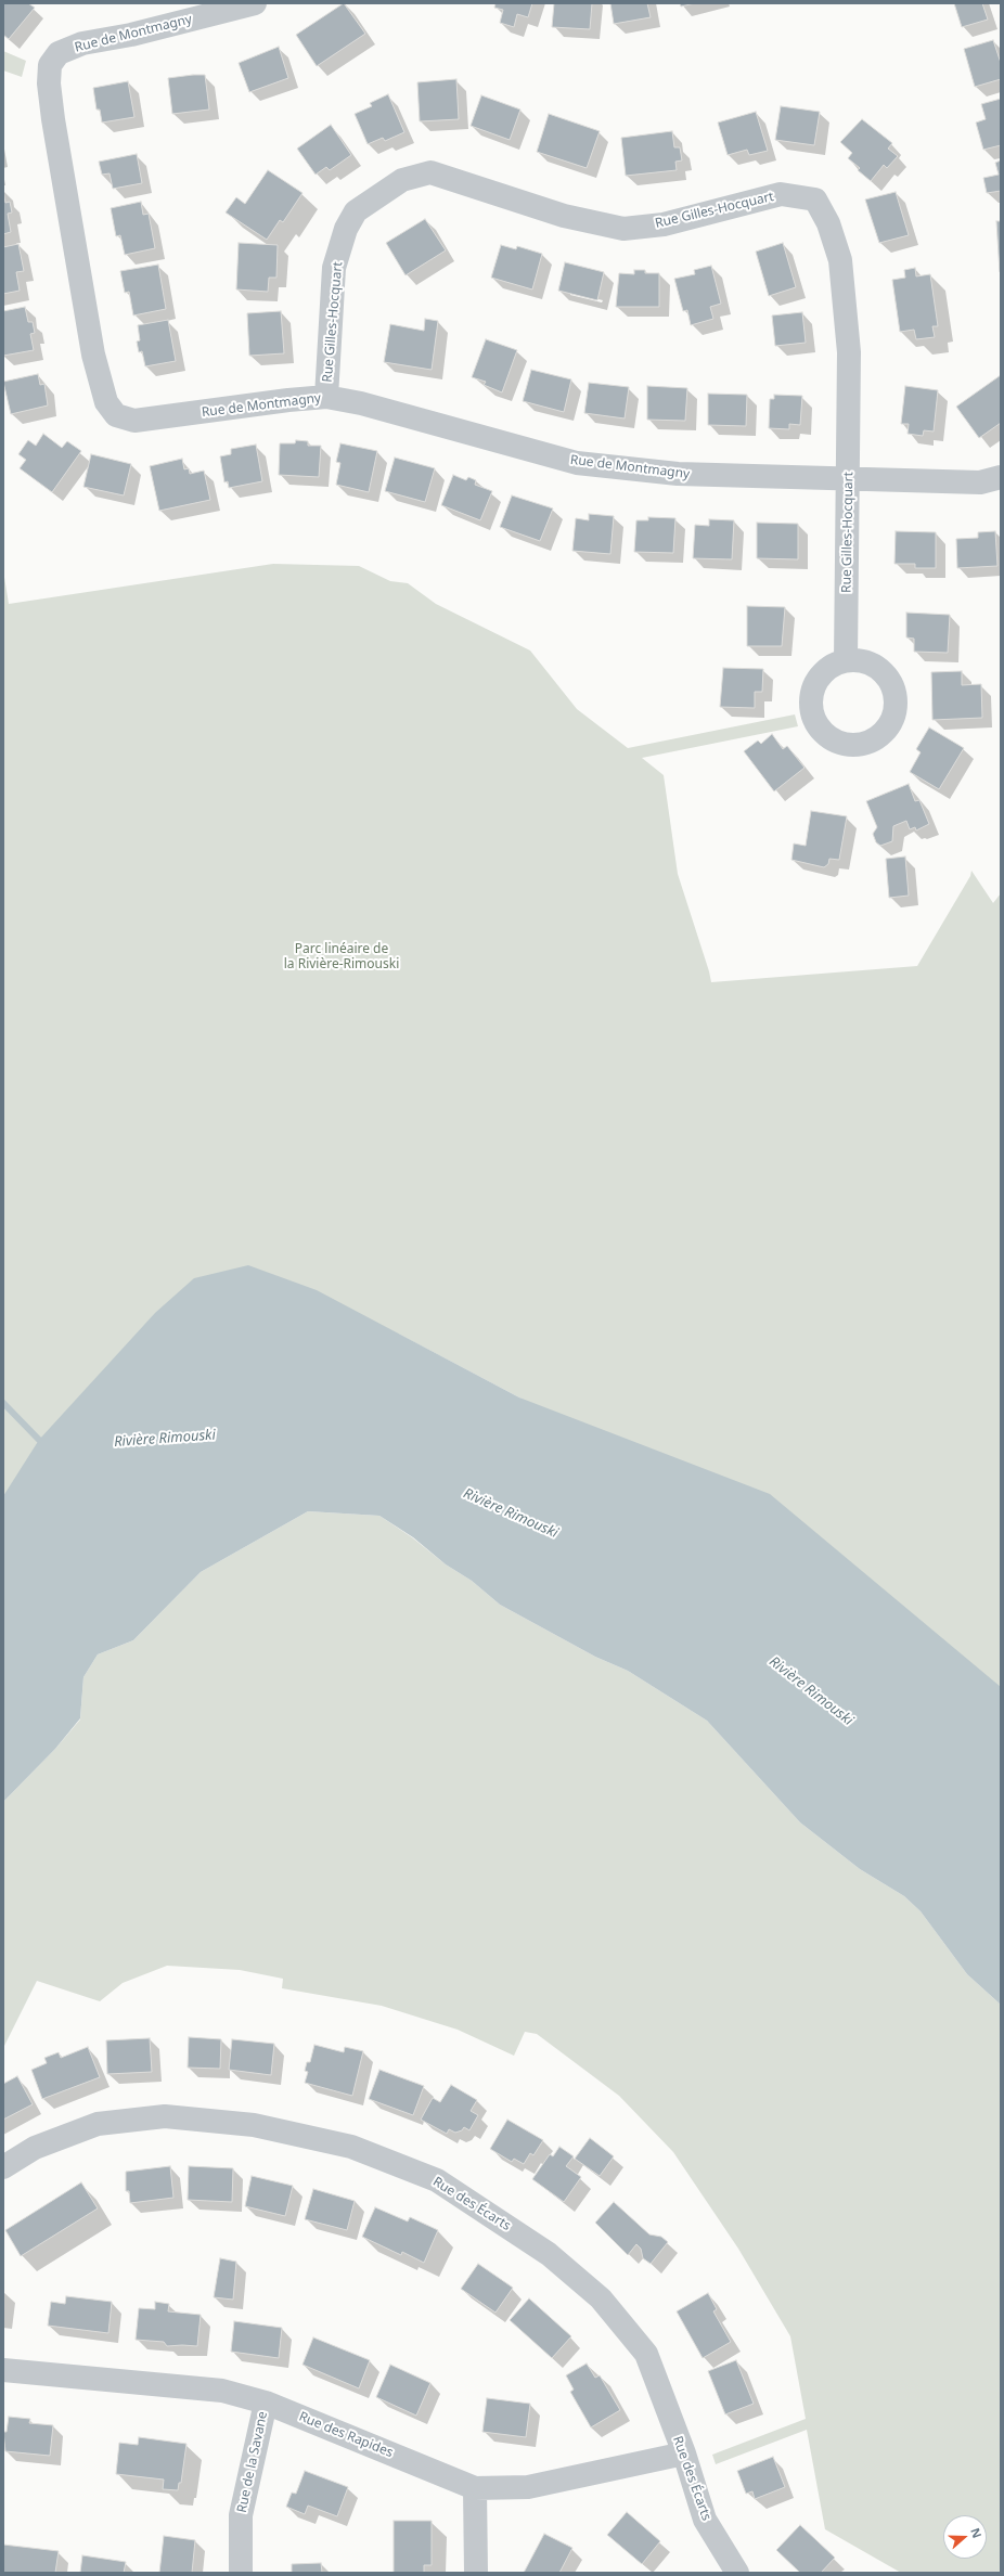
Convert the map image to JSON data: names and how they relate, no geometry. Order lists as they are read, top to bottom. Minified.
{"streets":{"street":["Rue de Montmagny","Rue Gilles-Hocquart","Rue des Écarts","Rue des Rapides","Rue de la Savane"]},"crossings":[["Rue de Montmagny","Rue Gilles-Hocquart"],["Rue des Écarts","Rue des Rapides"],["Rue des Rapides","Rue de la Savane"]],"water":["Rivière Rimouski"],"parks":["Parc linéaire de la Rivière-Rimouski"],"north":"right"}
